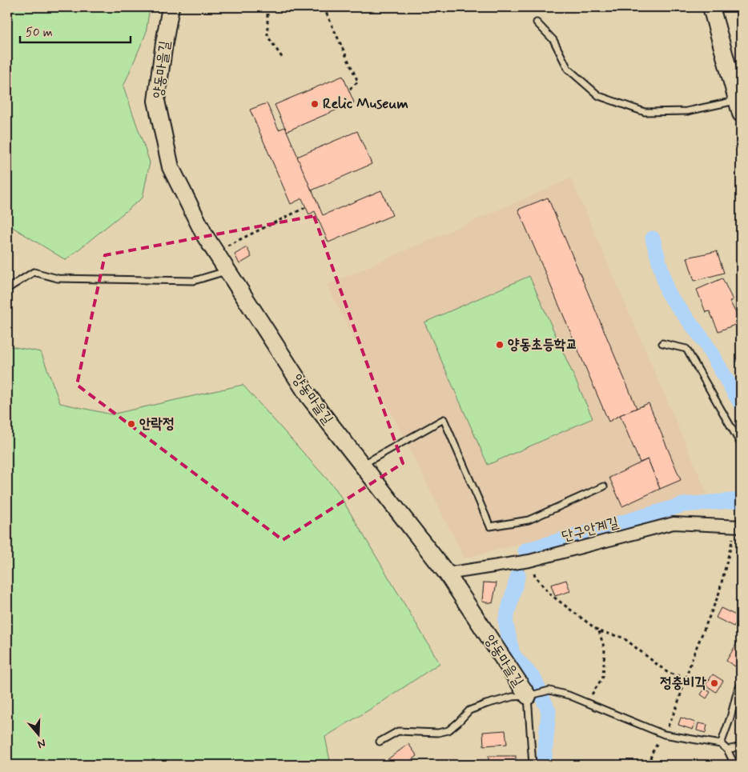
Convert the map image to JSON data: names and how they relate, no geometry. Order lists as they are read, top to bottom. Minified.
{"streets":{"street":["양동마을길","단구안계길"]},"crossings":[["양동마을길","단구안계길"]],"places":["Relic Museum","양동초등학교","안락정","정충비각"],"scale_bar":"50 m","north":"bottom"}
